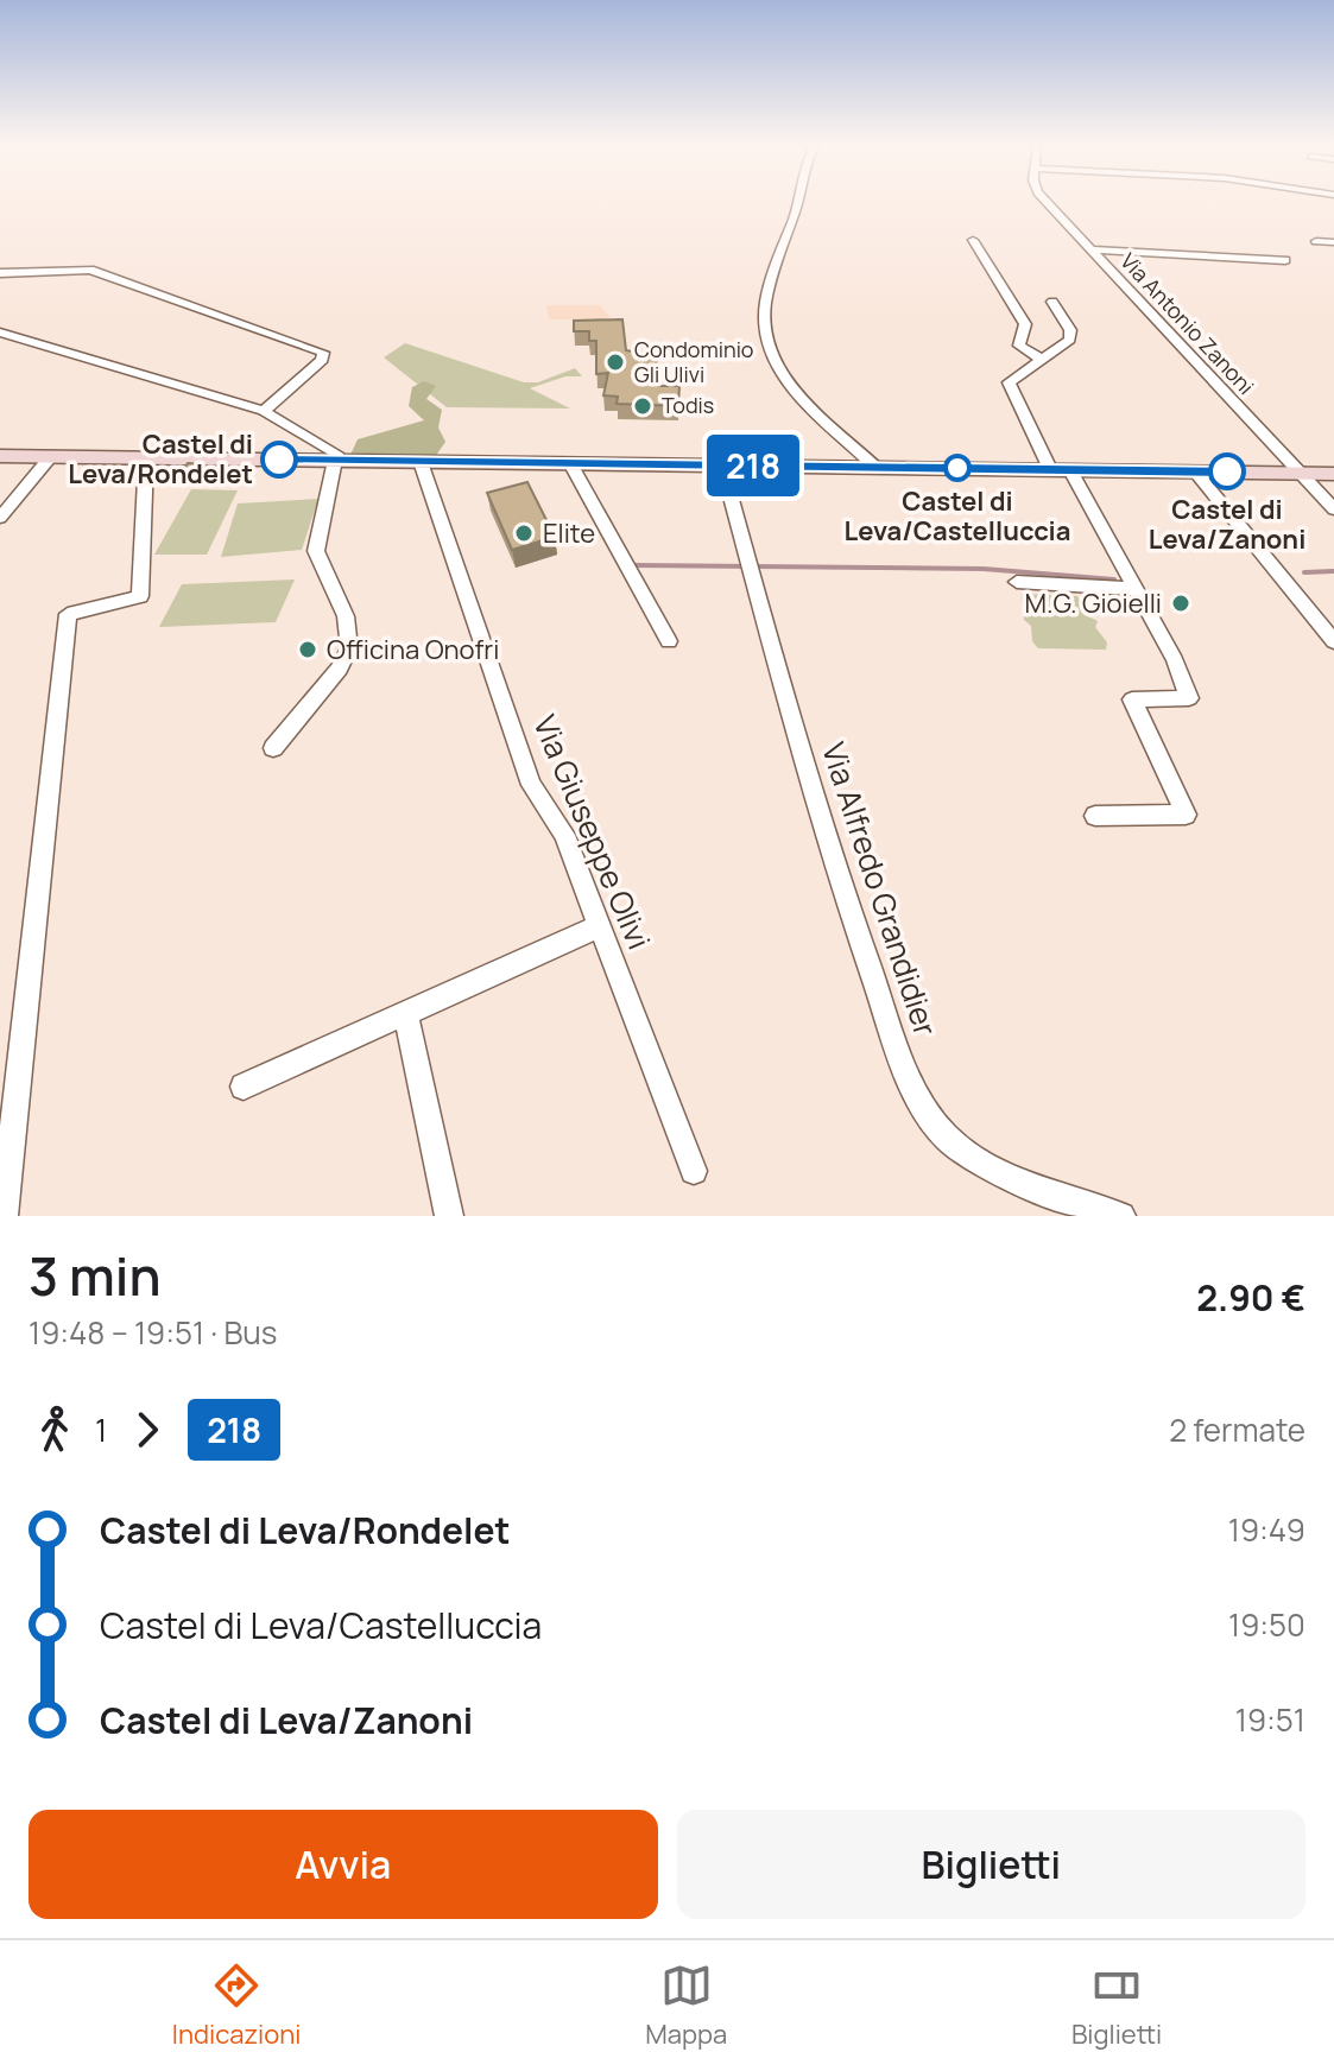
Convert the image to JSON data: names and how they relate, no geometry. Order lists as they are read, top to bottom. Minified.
{"streets":{"street":["Via Antonio Zanoni","Via Giuseppe Olivi","Via Alfredo Grandidier"]},"places":["Condominio Gli Ulivi","Todis","Castel di Leva/Rondelet","Castel di Leva/Castelluccia","Castel di Leva/Zanoni","Elite","M.G. Gioielli","Officina Onofri"],"lines":["bus line 218"],"page":{"on_map":"218","heading":["3 min","19:48 – 19:51 · Bus","2.90 €"],"legs":["1","218","2 fermate"],"list":[{"name":"Castel di Leva/Rondelet","value":"19:49"},{"name":"Castel di Leva/Castelluccia","value":"19:50"},{"name":"Castel di Leva/Zanoni","value":"19:51"}],"buttons":["Avvia","Biglietti"],"tabs":["Indicazioni","Mappa","Biglietti"]}}
